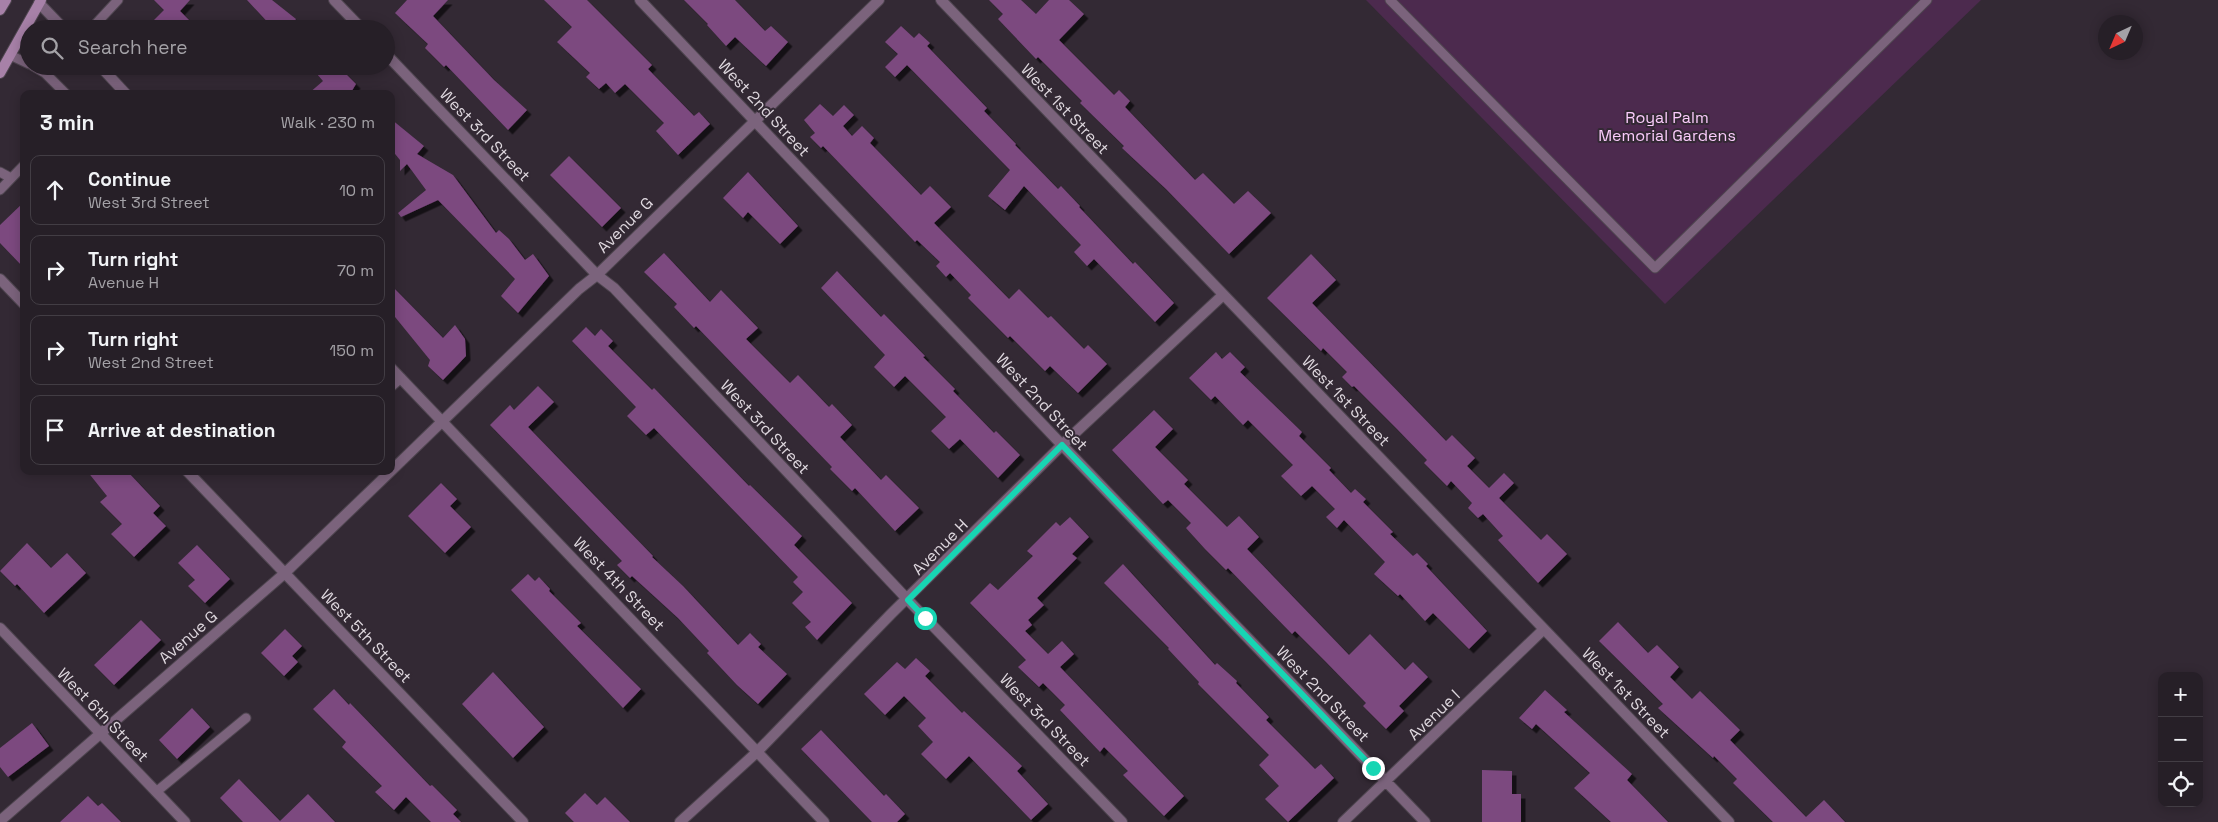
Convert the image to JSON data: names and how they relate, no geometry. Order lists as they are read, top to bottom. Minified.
{"streets":{"street":["West 2nd Street","West 1st Street","West 3rd Street","Avenue G","Avenue H","West 4th Street","West 5th Street","West 6th Street","Avenue I"]},"crossings":[["West 2nd Street","Avenue G"],["West 2nd Street","Avenue H"],["West 2nd Street","Avenue I"],["West 1st Street","Avenue H"],["West 1st Street","Avenue I"],["West 3rd Street","Avenue G"],["West 3rd Street","Avenue H"],["Avenue G","West 4th Street"],["Avenue G","West 5th Street"],["Avenue G","West 6th Street"],["Avenue H","West 4th Street"]],"parks":["Royal Palm Memorial Gardens"],"north":"bottom left","page":{"search":"Search here","heading":["3 min","Walk · 230 m"],"list":[["Continue","West 3rd Street","10 m"],["Turn right","Avenue H","70 m"],["Turn right","West 2nd Street","150 m"],"Arrive at destination"],"map_buttons":["+","−"]}}
